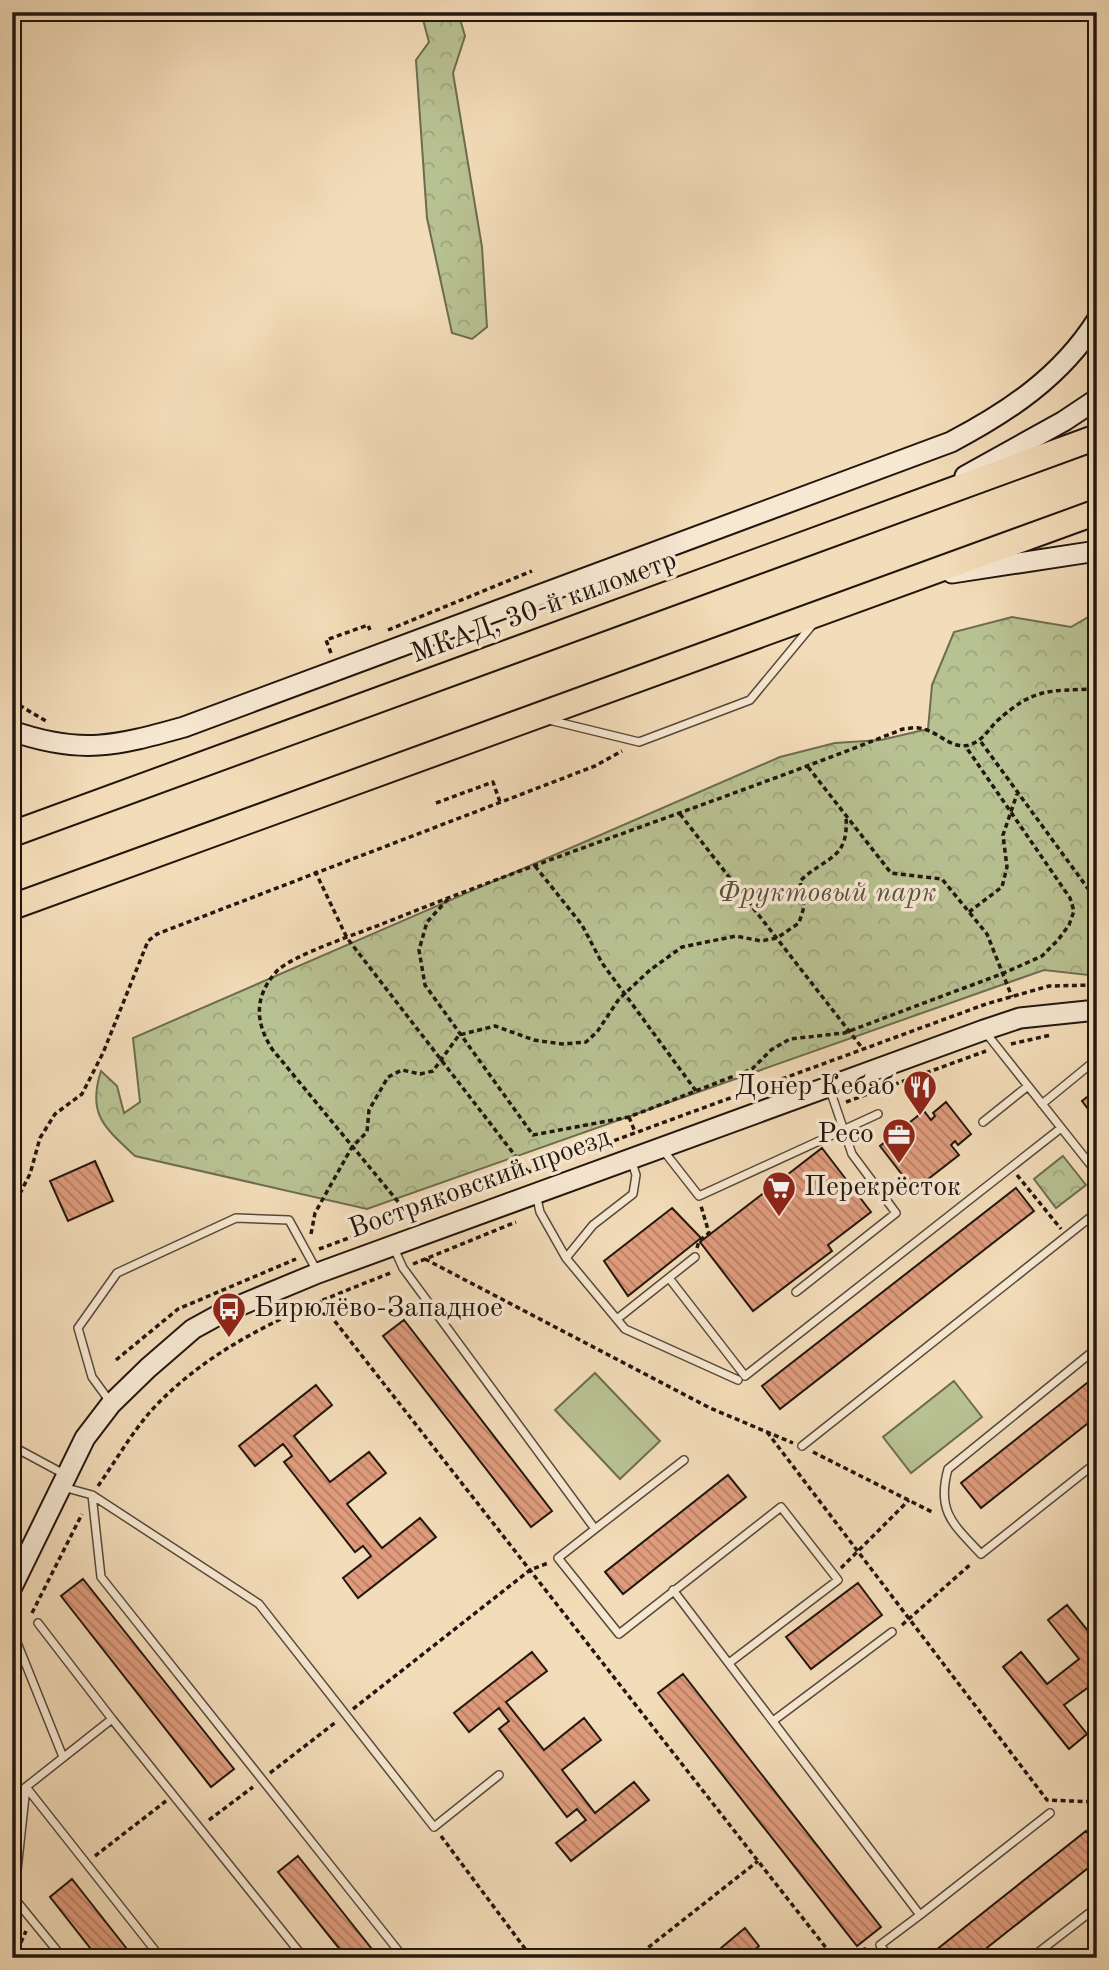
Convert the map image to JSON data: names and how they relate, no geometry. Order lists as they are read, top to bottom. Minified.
{"streets":{"highway":["МКАД, 30-й километр"],"street":["Востряковский проезд"]},"parks":["Фруктовый парк"],"places":{"restaurant":["Донер Кебаб"],"office":["Ресо"],"supermarket":["Перекрёсток"],"bus stop":["Бирюлёво-Западное"]}}
